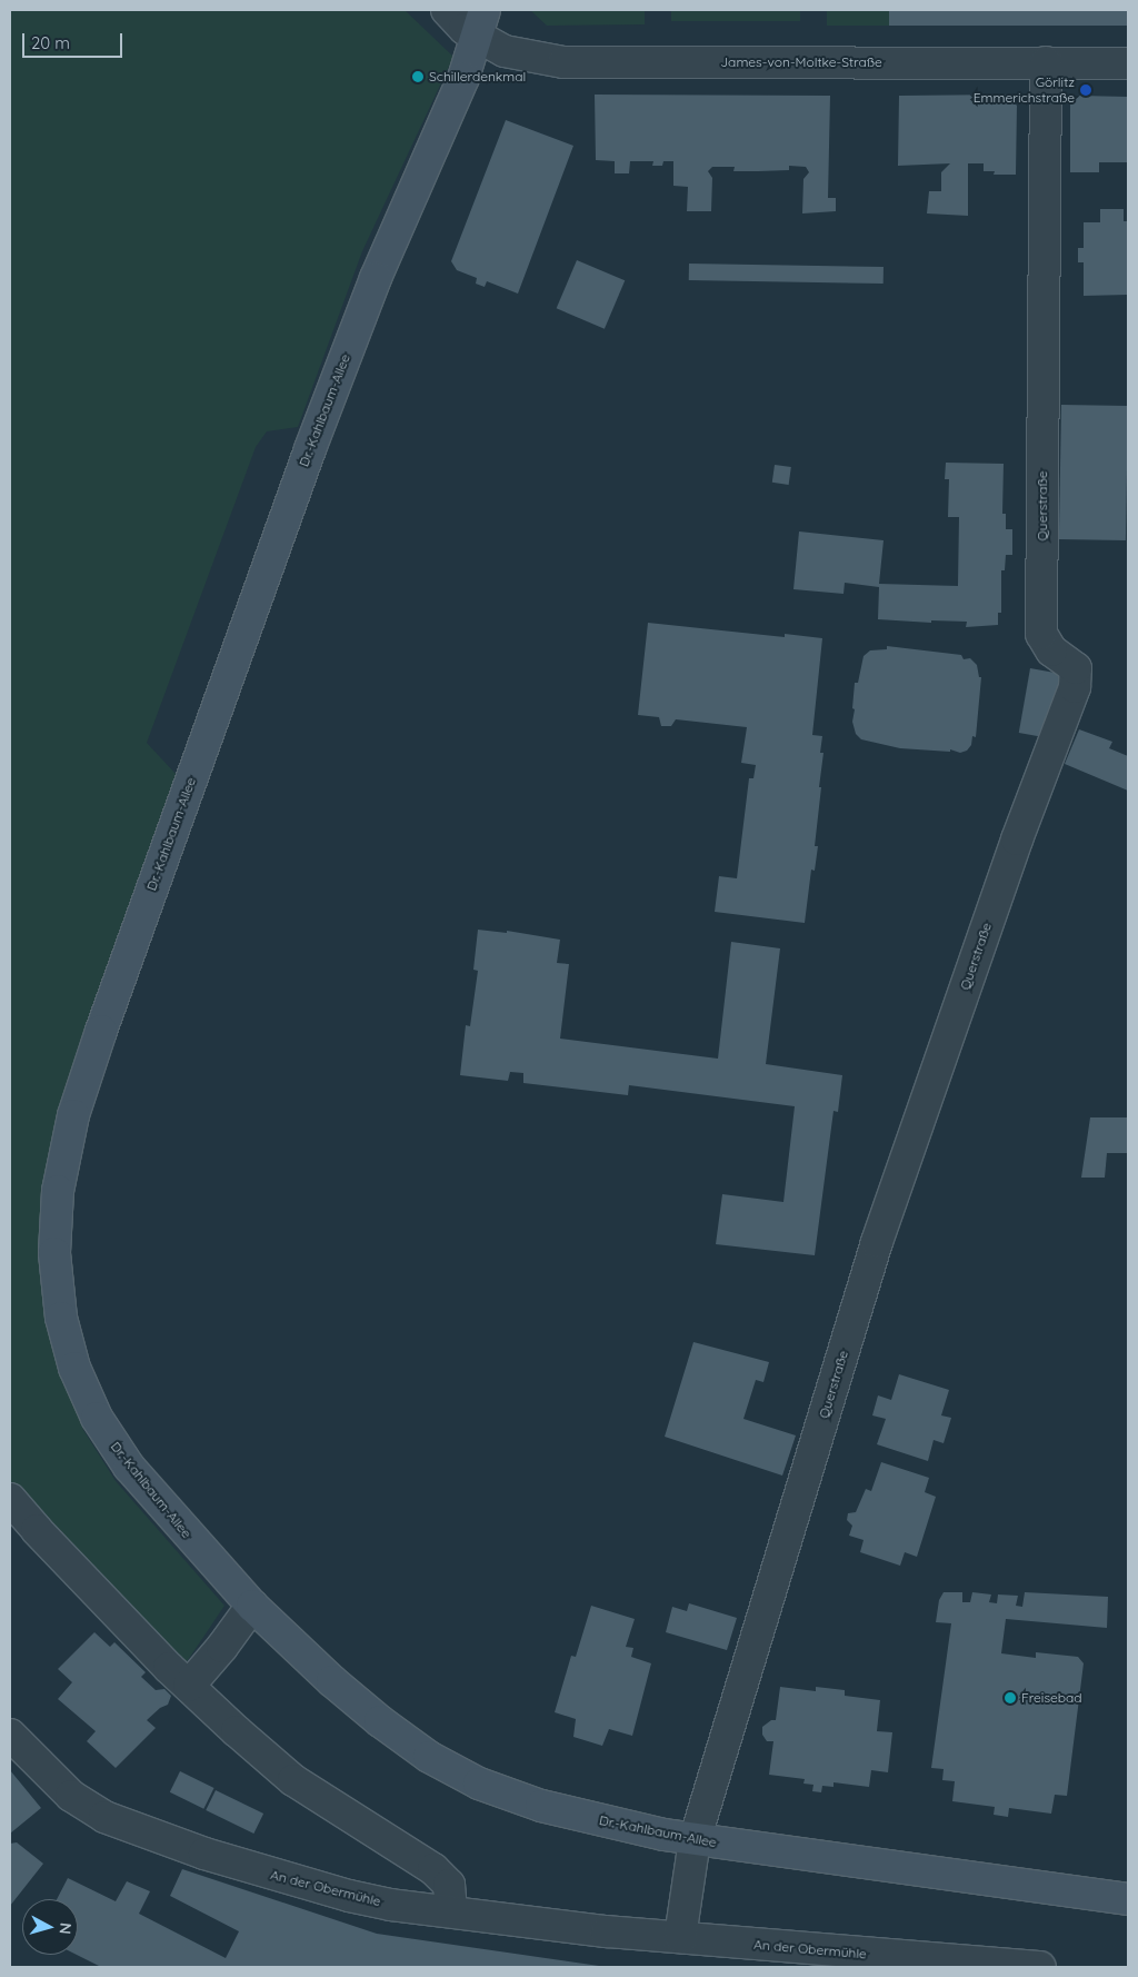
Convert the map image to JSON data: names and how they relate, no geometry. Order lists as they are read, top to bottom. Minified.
{"streets":{"main road":["Dr.-Kahlbaum-Allee"],"street":["James-von-Moltke-Straße","Querstraße","An der Obermühle"]},"crossings":[["James-von-Moltke-Straße","Dr.-Kahlbaum-Allee"],["James-von-Moltke-Straße","Querstraße"],["Dr.-Kahlbaum-Allee","Querstraße"]],"places":["Schillerdenkmal","Görlitz Emmerichstraße","Freisebad"],"scale_bar":"20 m","north":"right"}
